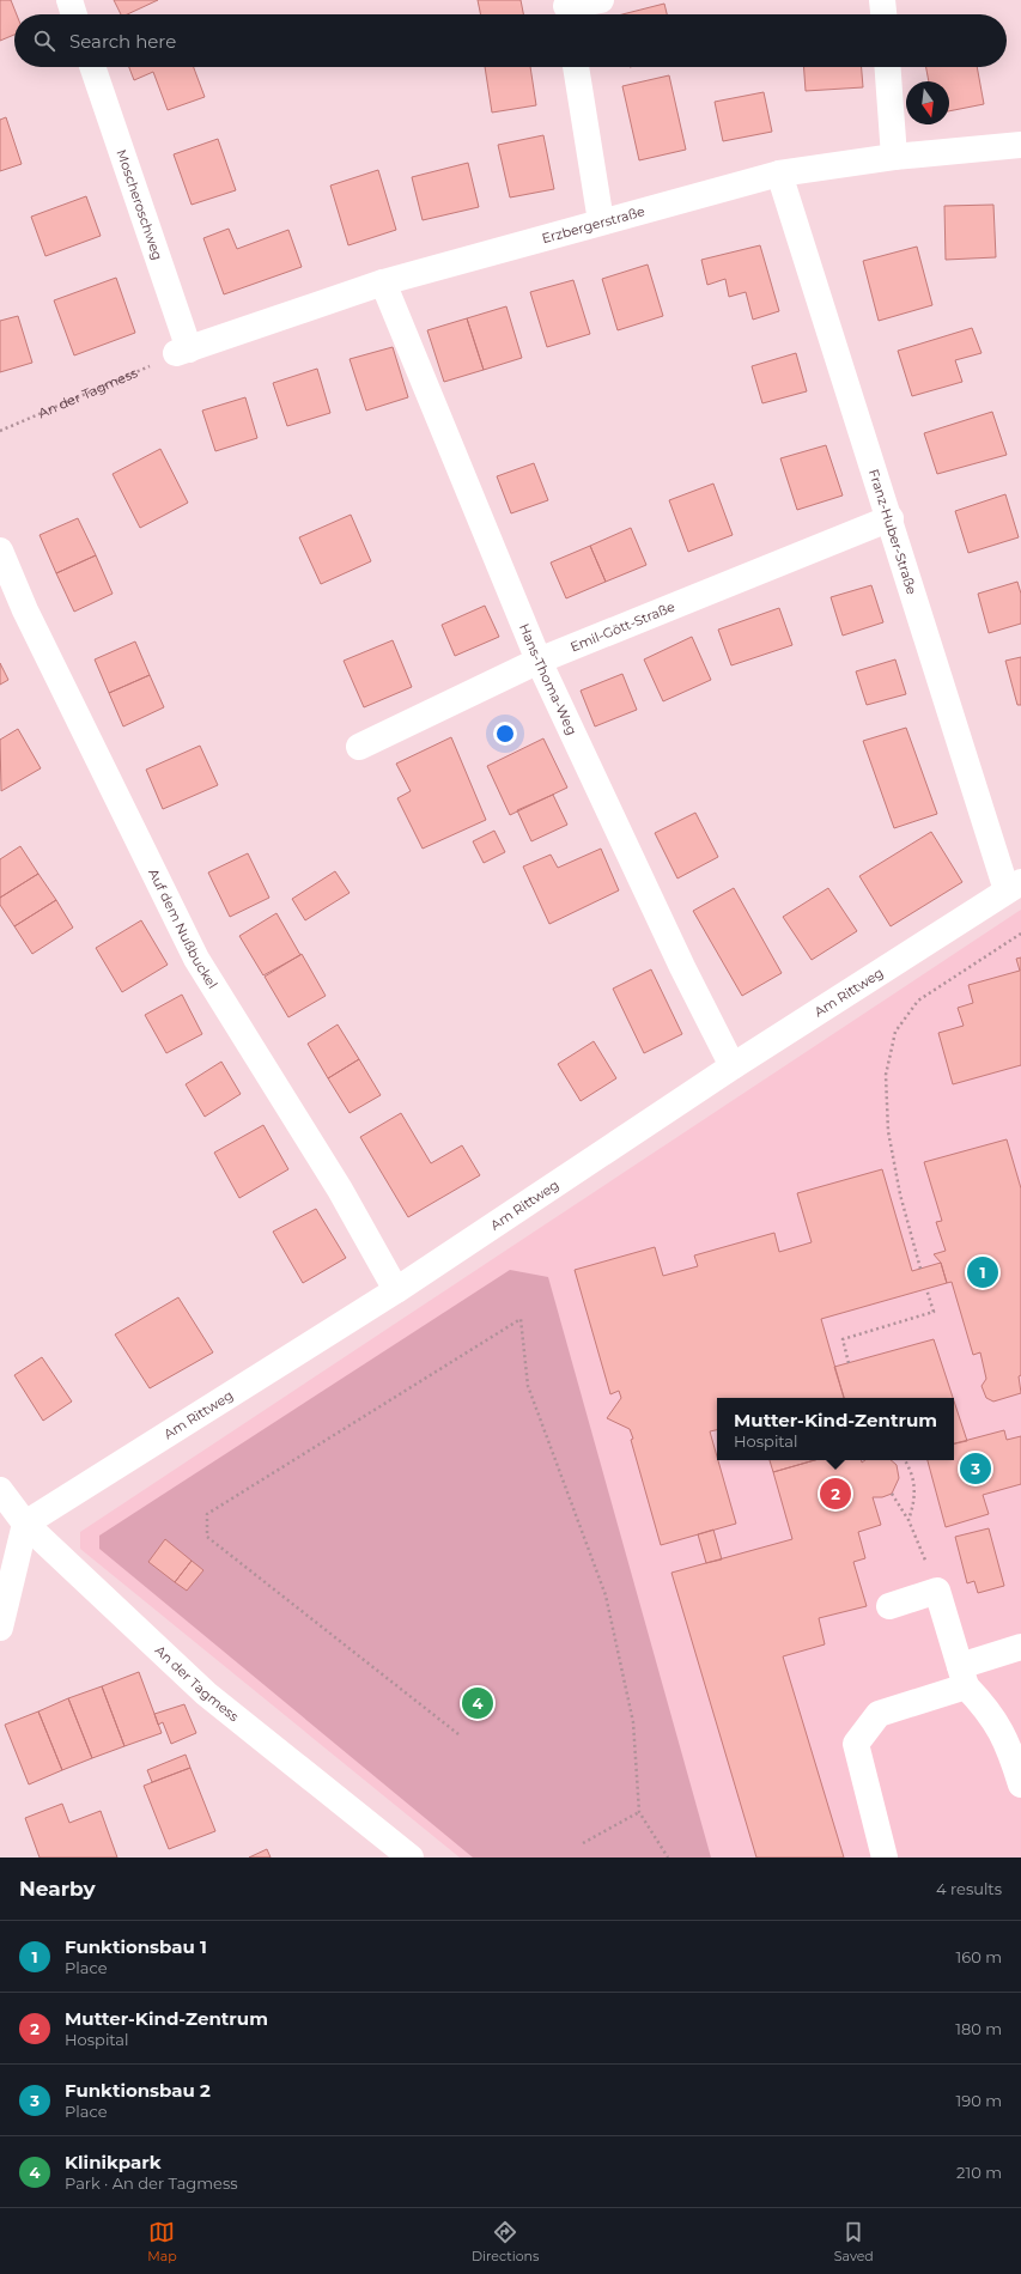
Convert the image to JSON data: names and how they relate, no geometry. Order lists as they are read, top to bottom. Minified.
{"streets":{"street":["Moscheroschweg","Erzbergerstraße","An der Tagmess","Franz-Huber-Straße","Emil-Gött-Straße","Hans-Thoma-Weg","Auf dem Nußbuckel","Am Rittweg"]},"crossings":[["Moscheroschweg","Erzbergerstraße"],["Moscheroschweg","An der Tagmess"],["Erzbergerstraße","An der Tagmess"],["Erzbergerstraße","Franz-Huber-Straße"],["Erzbergerstraße","Hans-Thoma-Weg"],["An der Tagmess","Am Rittweg"],["Franz-Huber-Straße","Emil-Gött-Straße"],["Franz-Huber-Straße","Am Rittweg"],["Emil-Gött-Straße","Hans-Thoma-Weg"],["Hans-Thoma-Weg","Am Rittweg"],["Auf dem Nußbuckel","Am Rittweg"]],"north":"bottom","page":{"search":"Search here","pins":["1","3","2","4"],"popup":["Mutter-Kind-Zentrum","Hospital"],"heading":["Nearby","4 results"],"list":[{"mark":"1","name":"Funktionsbau 1","note":"Place","value":"160 m"},{"mark":"2","name":"Mutter-Kind-Zentrum","note":"Hospital","value":"180 m"},{"mark":"3","name":"Funktionsbau 2","note":"Place","value":"190 m"},{"mark":"4","name":"Klinikpark","note":"Park · An der Tagmess","value":"210 m"}],"nav":["Map","Directions","Saved"]}}
